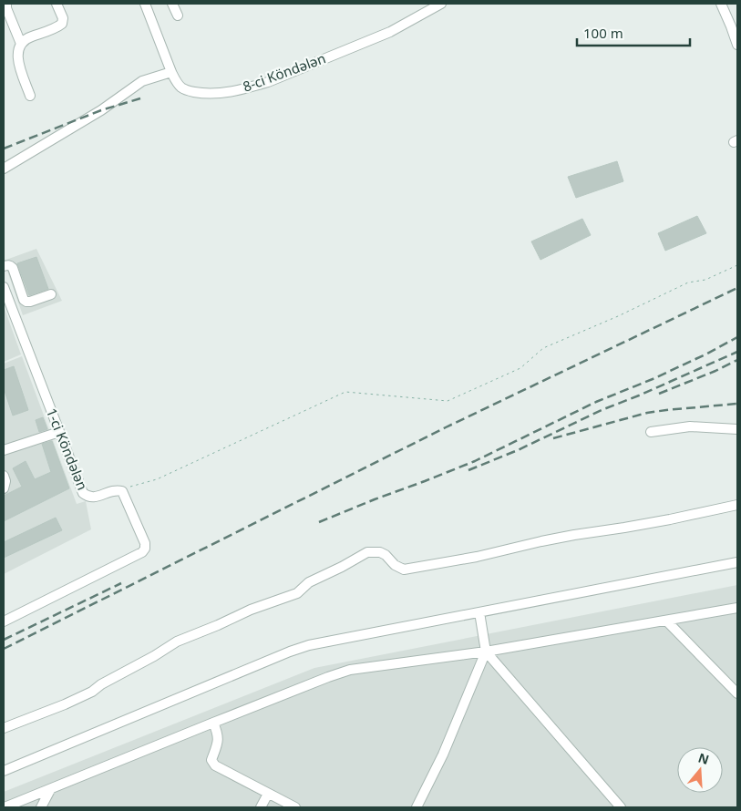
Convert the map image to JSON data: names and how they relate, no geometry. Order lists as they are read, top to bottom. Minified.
{"streets":{"street":["8-ci Köndələn","1-ci Köndələn"]},"scale_bar":"100 m","north":"top"}
